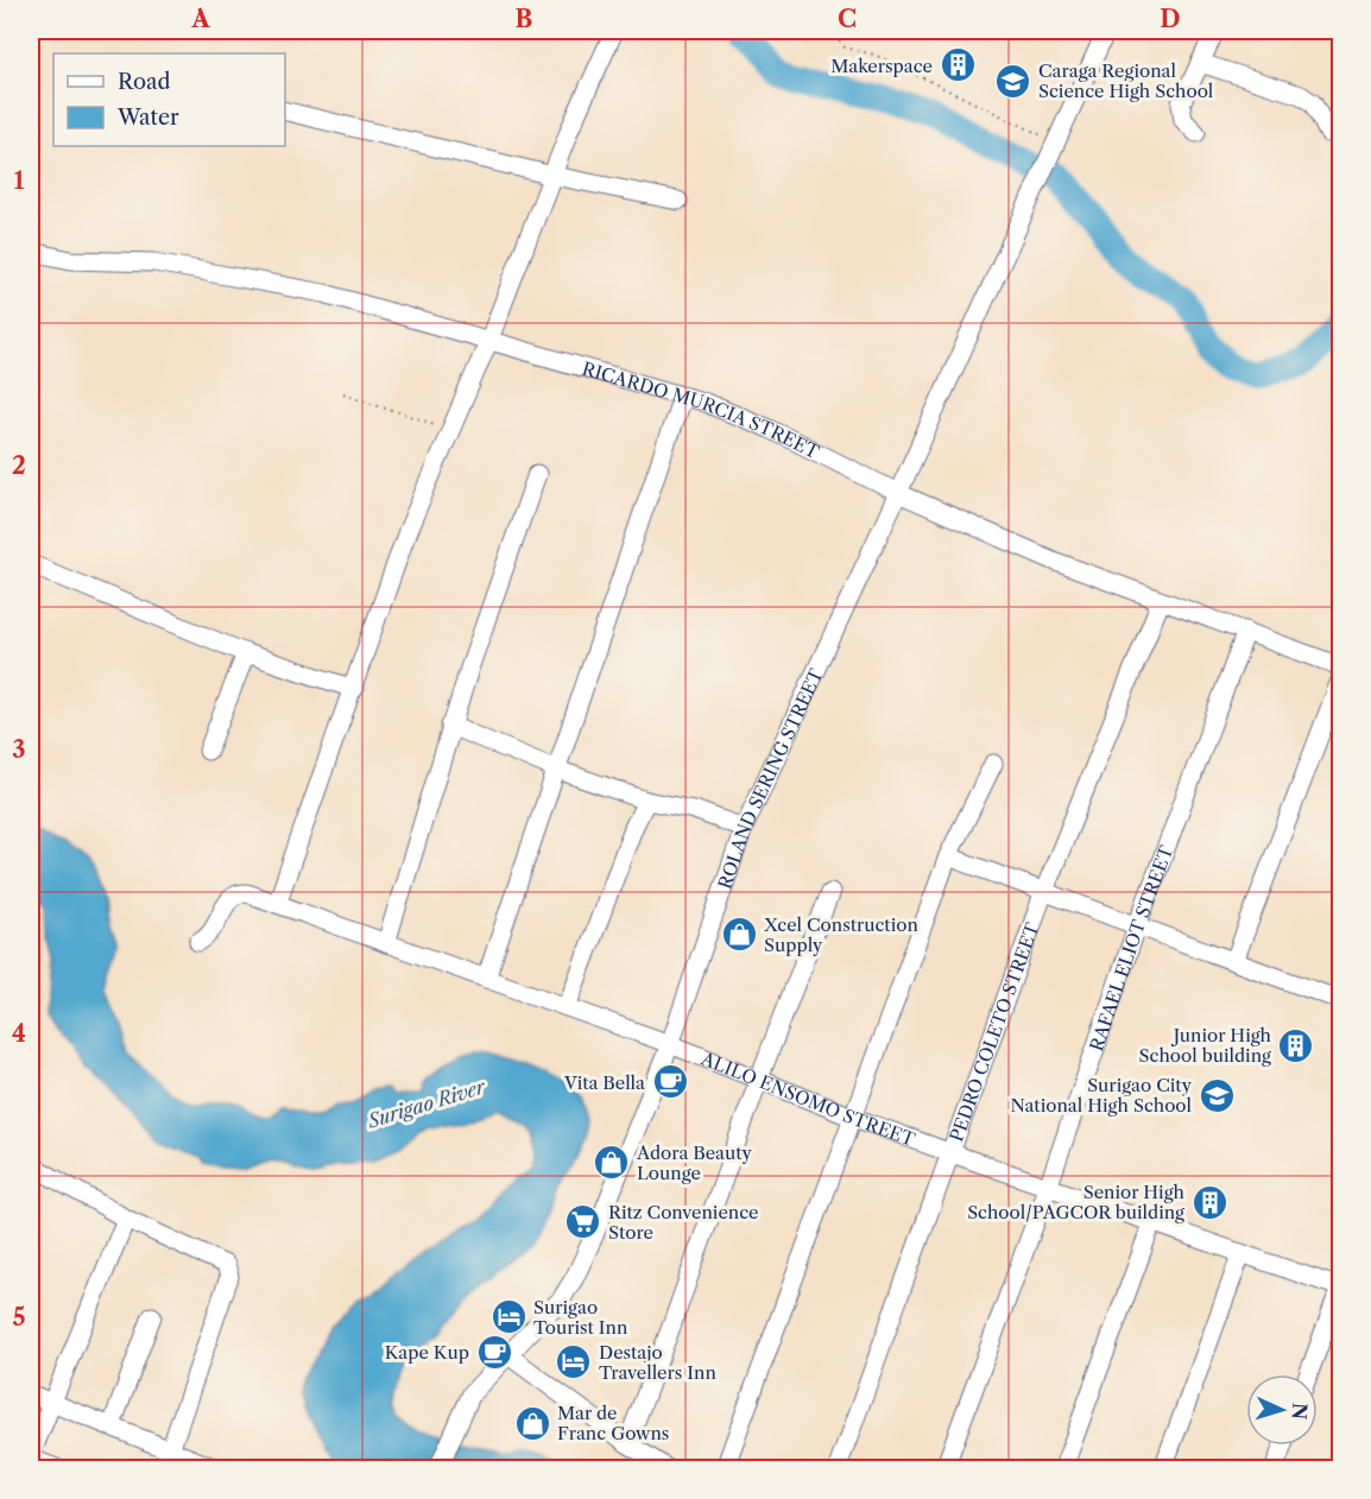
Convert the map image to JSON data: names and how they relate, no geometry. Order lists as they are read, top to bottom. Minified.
{"streets":{"street":["RICARDO MURCIA STREET","ROLAND SERING STREET","RAFAEL ELIOT STREET","PEDRO COLETO STREET","ALILO ENSOMO STREET"]},"crossings":[["RICARDO MURCIA STREET","ROLAND SERING STREET"],["RICARDO MURCIA STREET","RAFAEL ELIOT STREET"],["RICARDO MURCIA STREET","PEDRO COLETO STREET"],["ROLAND SERING STREET","ALILO ENSOMO STREET"],["RAFAEL ELIOT STREET","ALILO ENSOMO STREET"],["PEDRO COLETO STREET","ALILO ENSOMO STREET"]],"water":["Surigao River"],"places":{"building":["Makerspace","Junior High School building","Senior High School/PAGCOR building"],"school or university":["Caraga Regional Science High School","Surigao City National High School"],"shop":["Xcel Construction Supply","Adora Beauty Lounge","Mar de Franc Gowns"],"cafe":["Vita Bella","Kape Kup"],"supermarket":["Ritz Convenience Store"],"hotel":["Surigao Tourist Inn","Destajo Travellers Inn"]},"legend":["Road","Water"],"north":"right","grid":{"columns":["A","B","C","D"],"rows":["1","2","3","4","5"]}}
